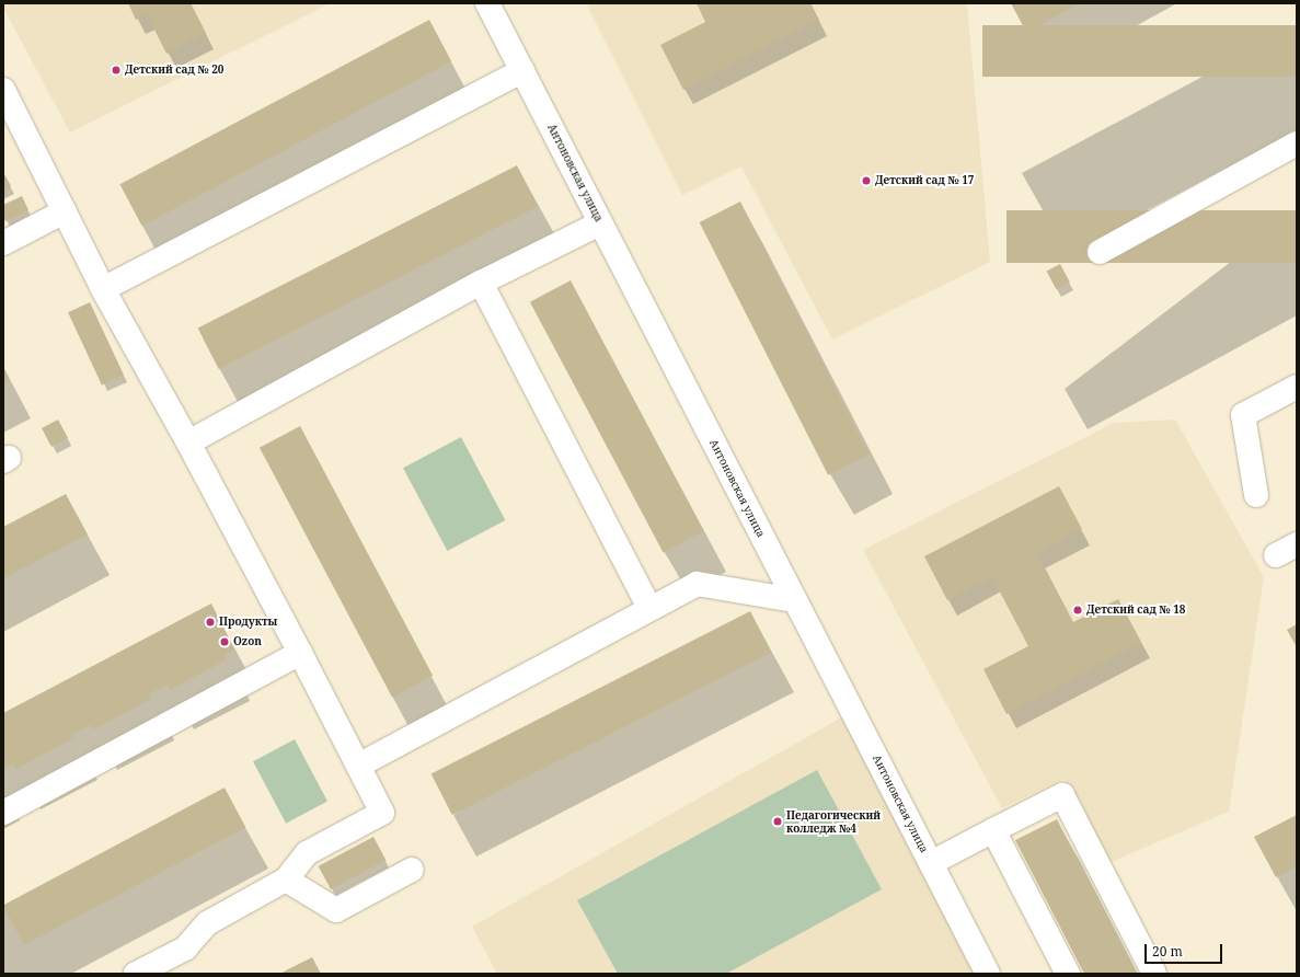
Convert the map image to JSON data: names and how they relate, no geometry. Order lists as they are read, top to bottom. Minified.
{"streets":{"street":["Антоновская улица"]},"places":["Детский сад № 20","Детский сад № 17","Детский сад № 18","Продукты","Ozon","Педагогический колледж №4"],"scale_bar":"20 m"}
